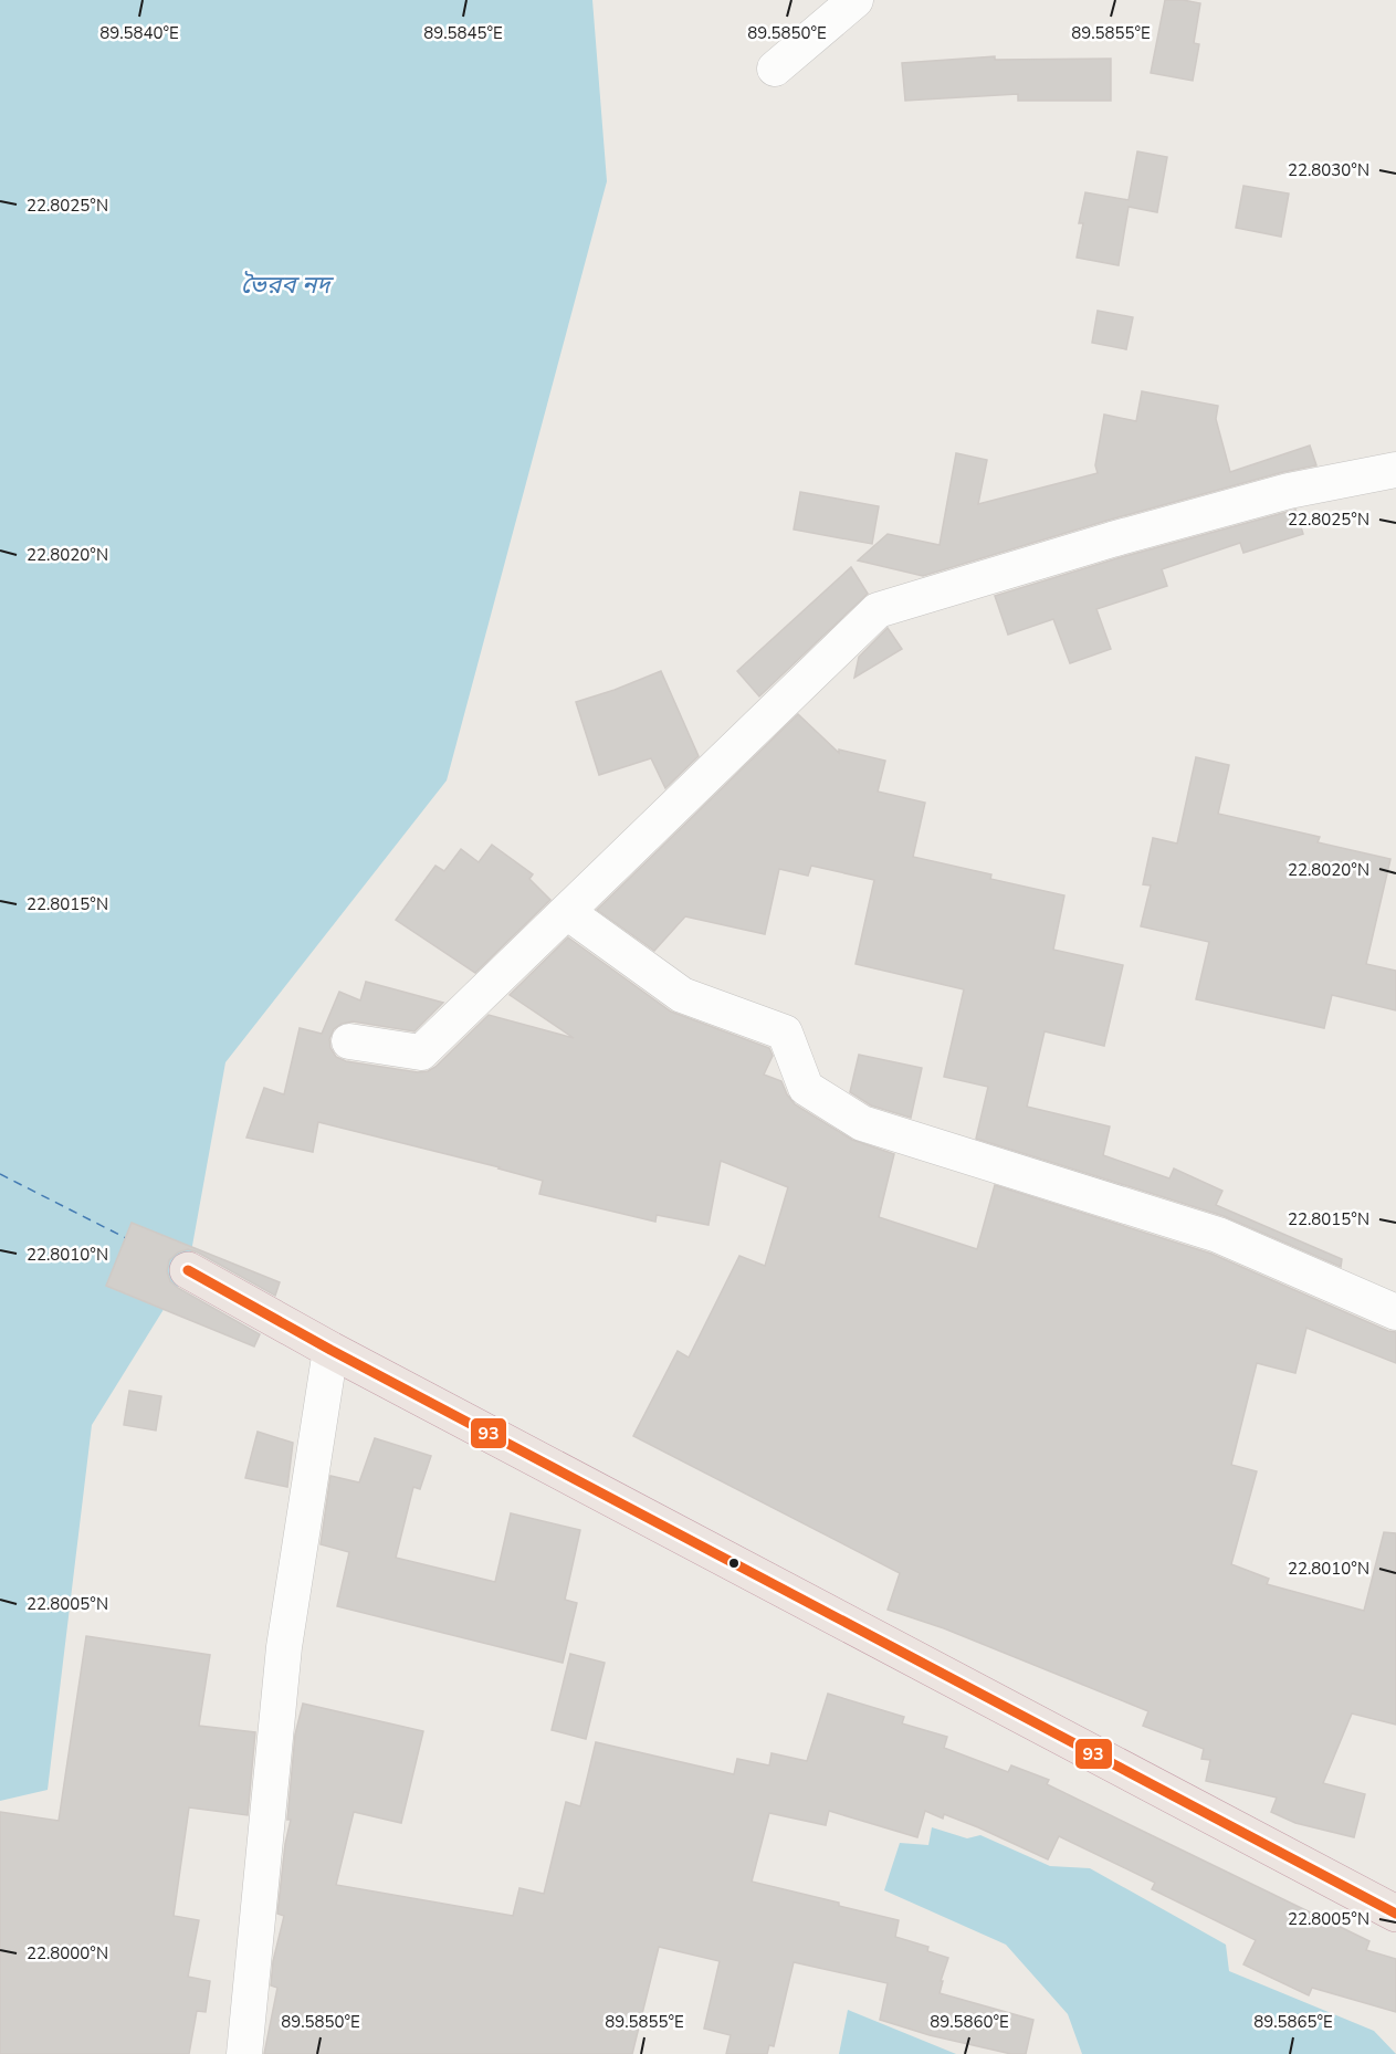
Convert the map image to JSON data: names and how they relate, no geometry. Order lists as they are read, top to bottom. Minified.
{"water":["ভৈরব নদ"],"lines":["transit line 93"],"coordinates":["89.5840°E","89.5845°E","89.5850°E","89.5855°E","22.8030°N","22.8025°N","22.8020°N","22.8015°N","22.8010°N","22.8005°N","22.8000°N","89.5860°E","89.5865°E"]}
